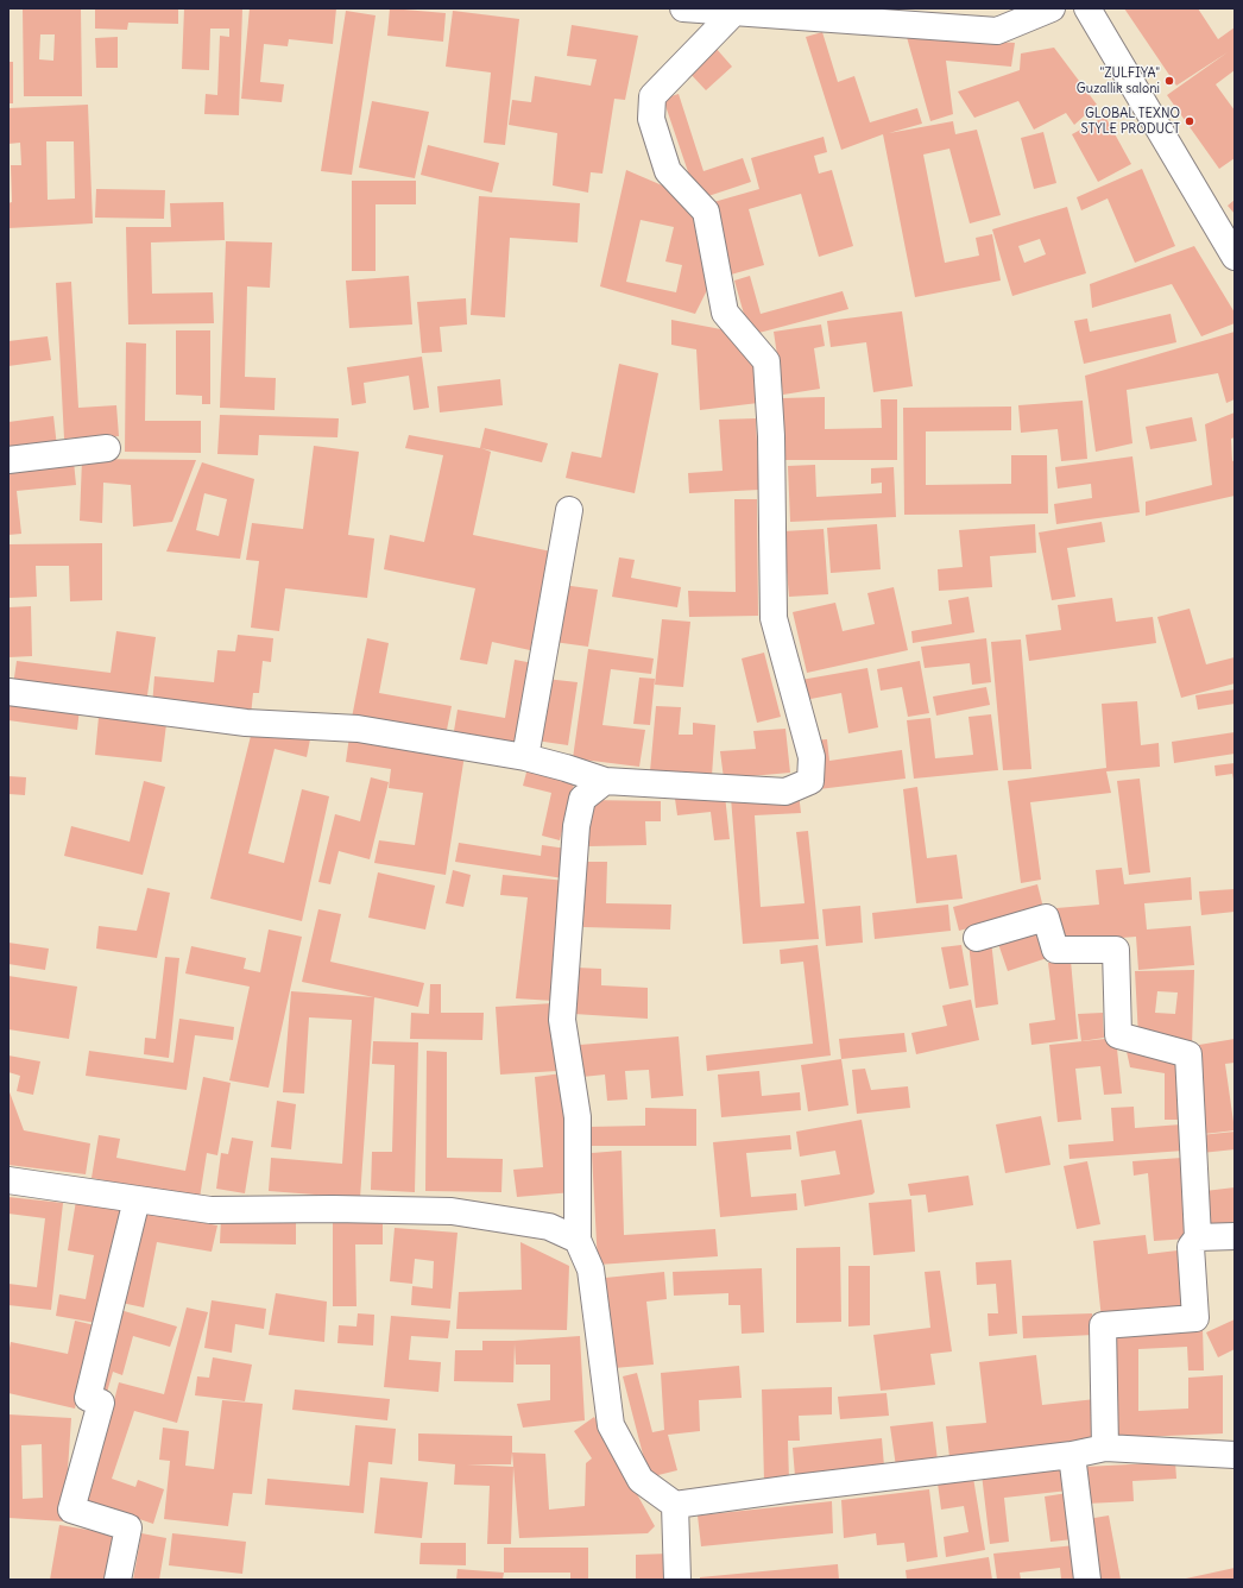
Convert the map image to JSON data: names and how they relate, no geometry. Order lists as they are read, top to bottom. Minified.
{"places":["\"ZULFIYA\" Guzallik saloni","GLOBAL TEXNO STYLE PRODUCT"]}
